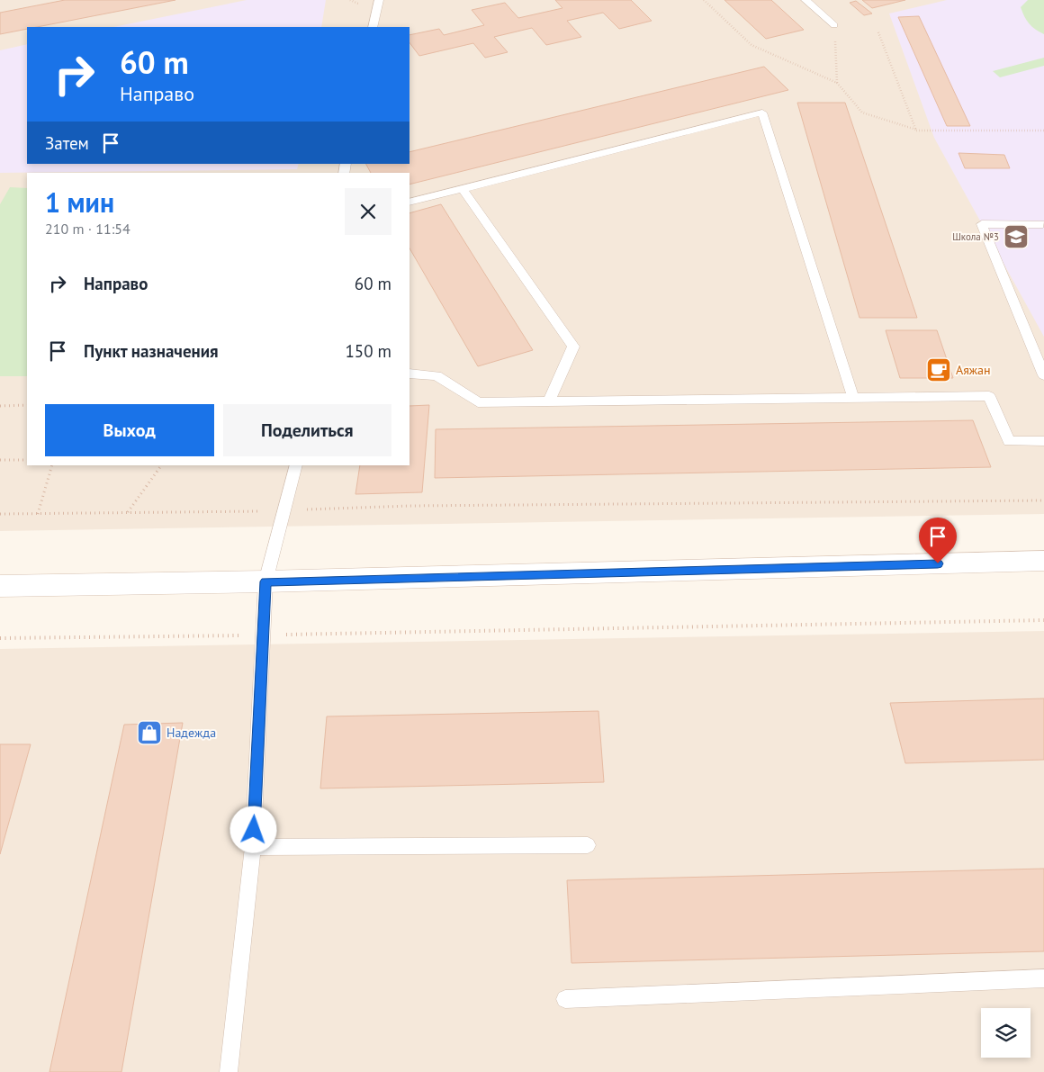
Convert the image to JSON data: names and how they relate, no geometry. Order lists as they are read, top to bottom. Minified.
{"places":{"school or university":["Школа №3"],"cafe":["Аяжан"],"shop":["Надежда"]},"page":{"turn":["60 m","Направо"],"then":"Затем","heading":["1 мин","210 m · 11:54"],"list":[{"name":"Направо","value":"60 m"},{"name":"Пункт назначения","value":"150 m"}],"buttons":["Выход","Поделиться"]}}
